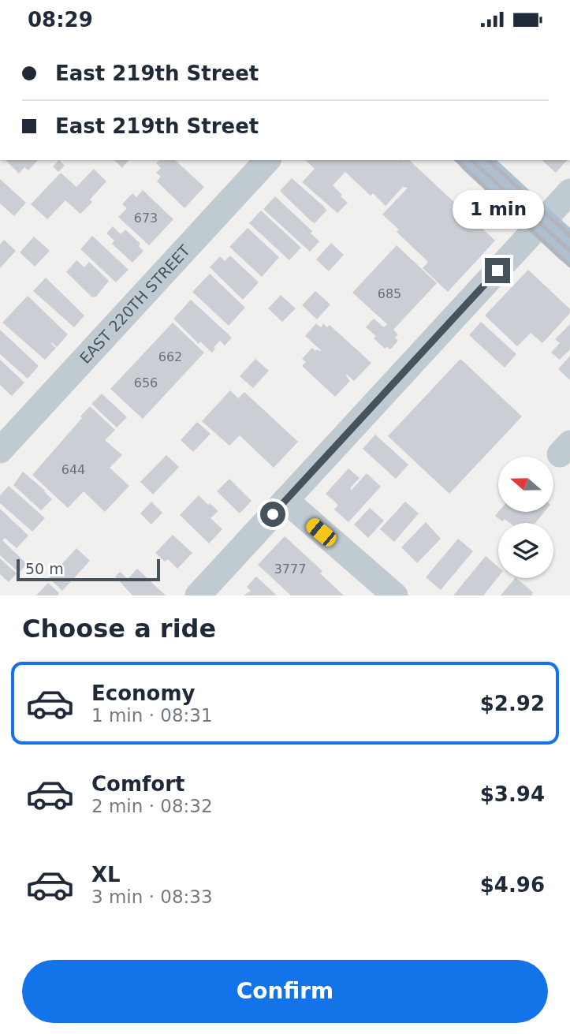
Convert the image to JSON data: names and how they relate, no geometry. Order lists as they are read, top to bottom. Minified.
{"streets":{"street":["EAST 220TH STREET"]},"house_numbers":["673","685","662","656","644","3777"],"scale_bar":"50 m","north":"left","page":{"status":"08:29","banner":["East 219th Street","East 219th Street"],"bubble":"1 min","scale":"50 m","heading":"Choose a ride","list":[{"name":"Economy","note":"1 min · 08:31","value":"$2.92"},{"name":"Comfort","note":"2 min · 08:32","value":"$3.94"},{"name":"XL","note":"3 min · 08:33","value":"$4.96"}],"buttons":"Confirm"}}
